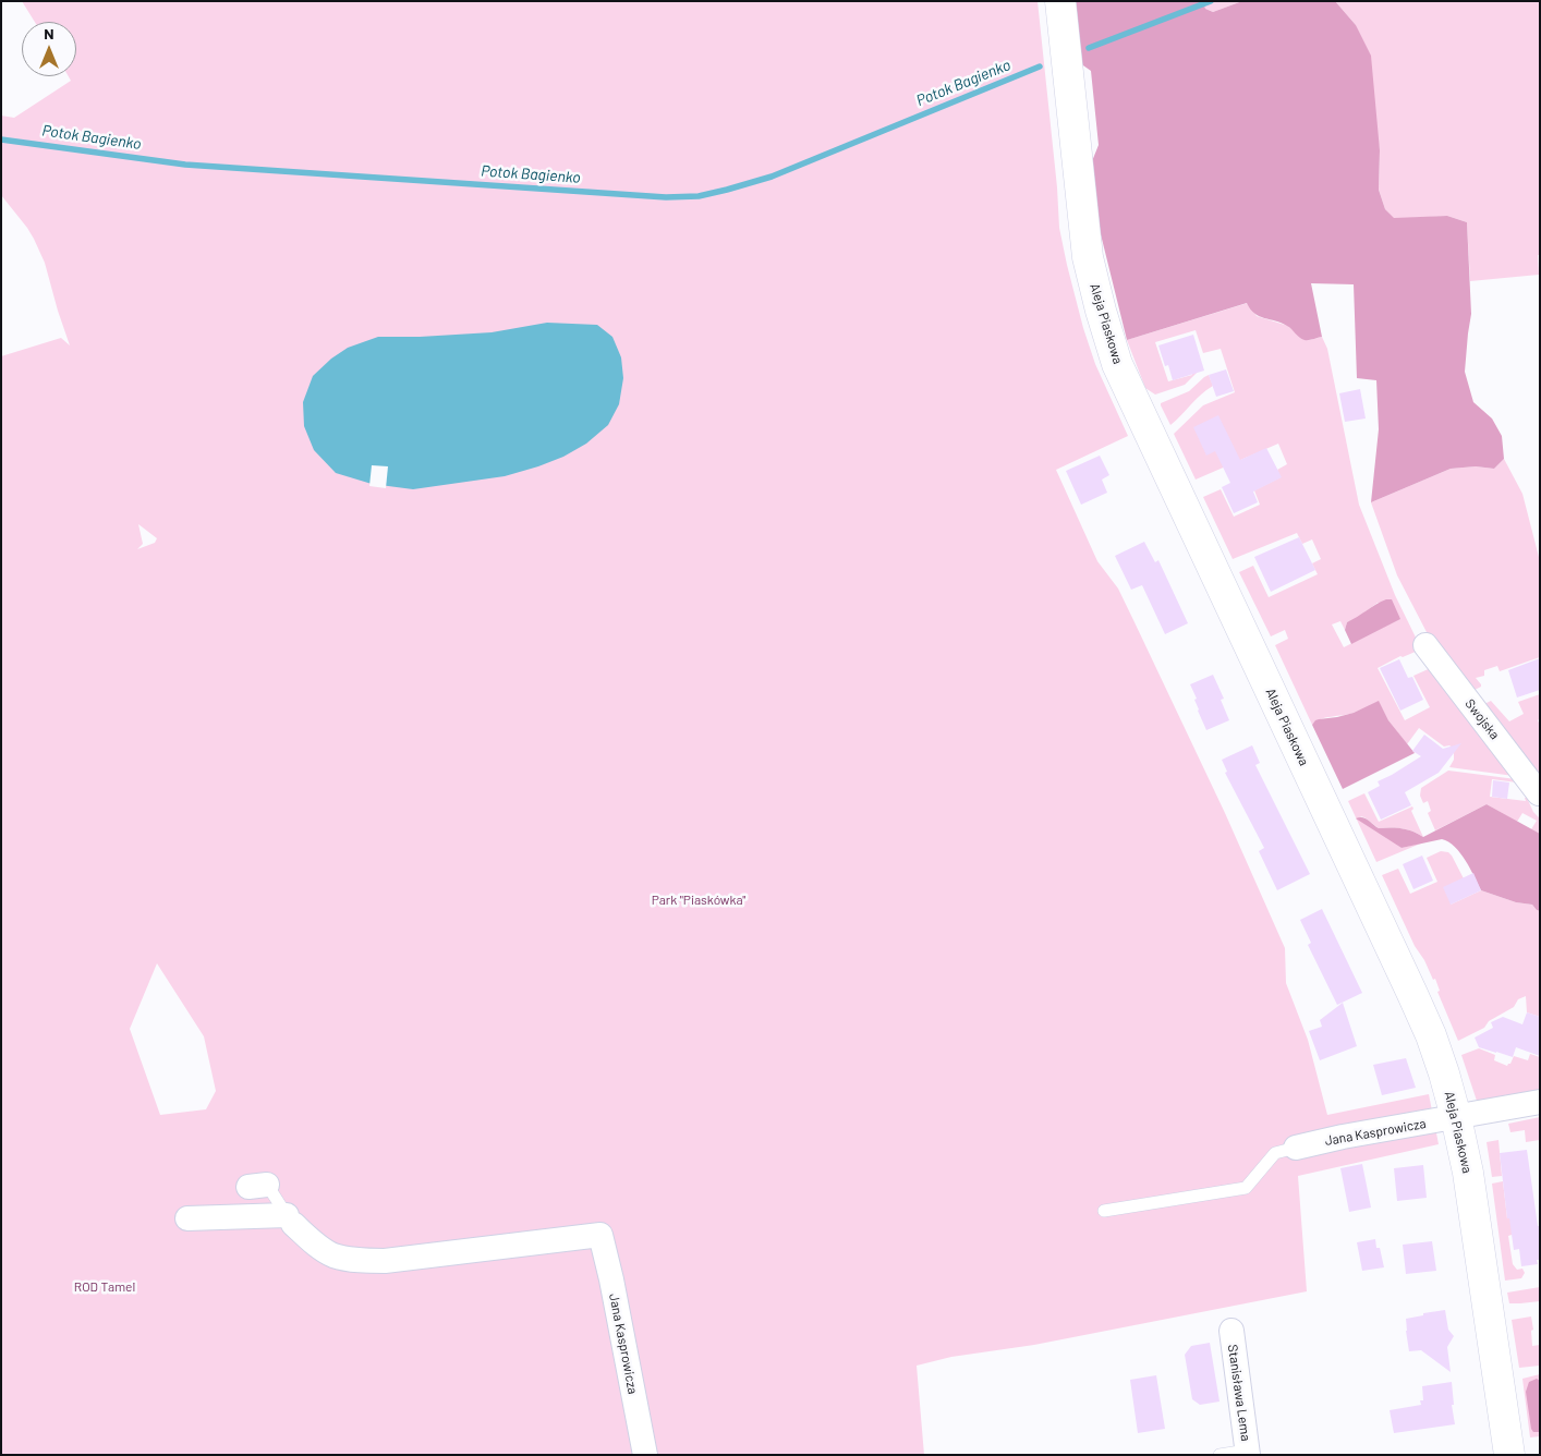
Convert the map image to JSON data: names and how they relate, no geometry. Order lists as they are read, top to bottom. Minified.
{"streets":{"street":["Aleja Piaskowa","Swojska","Jana Kasprowicza","Stanisława Lema"]},"crossings":[["Aleja Piaskowa","Jana Kasprowicza"]],"water":["Potok Bagienko"],"parks":["Park \"Piaskówka\"","ROD Tamel"],"north":"top"}
